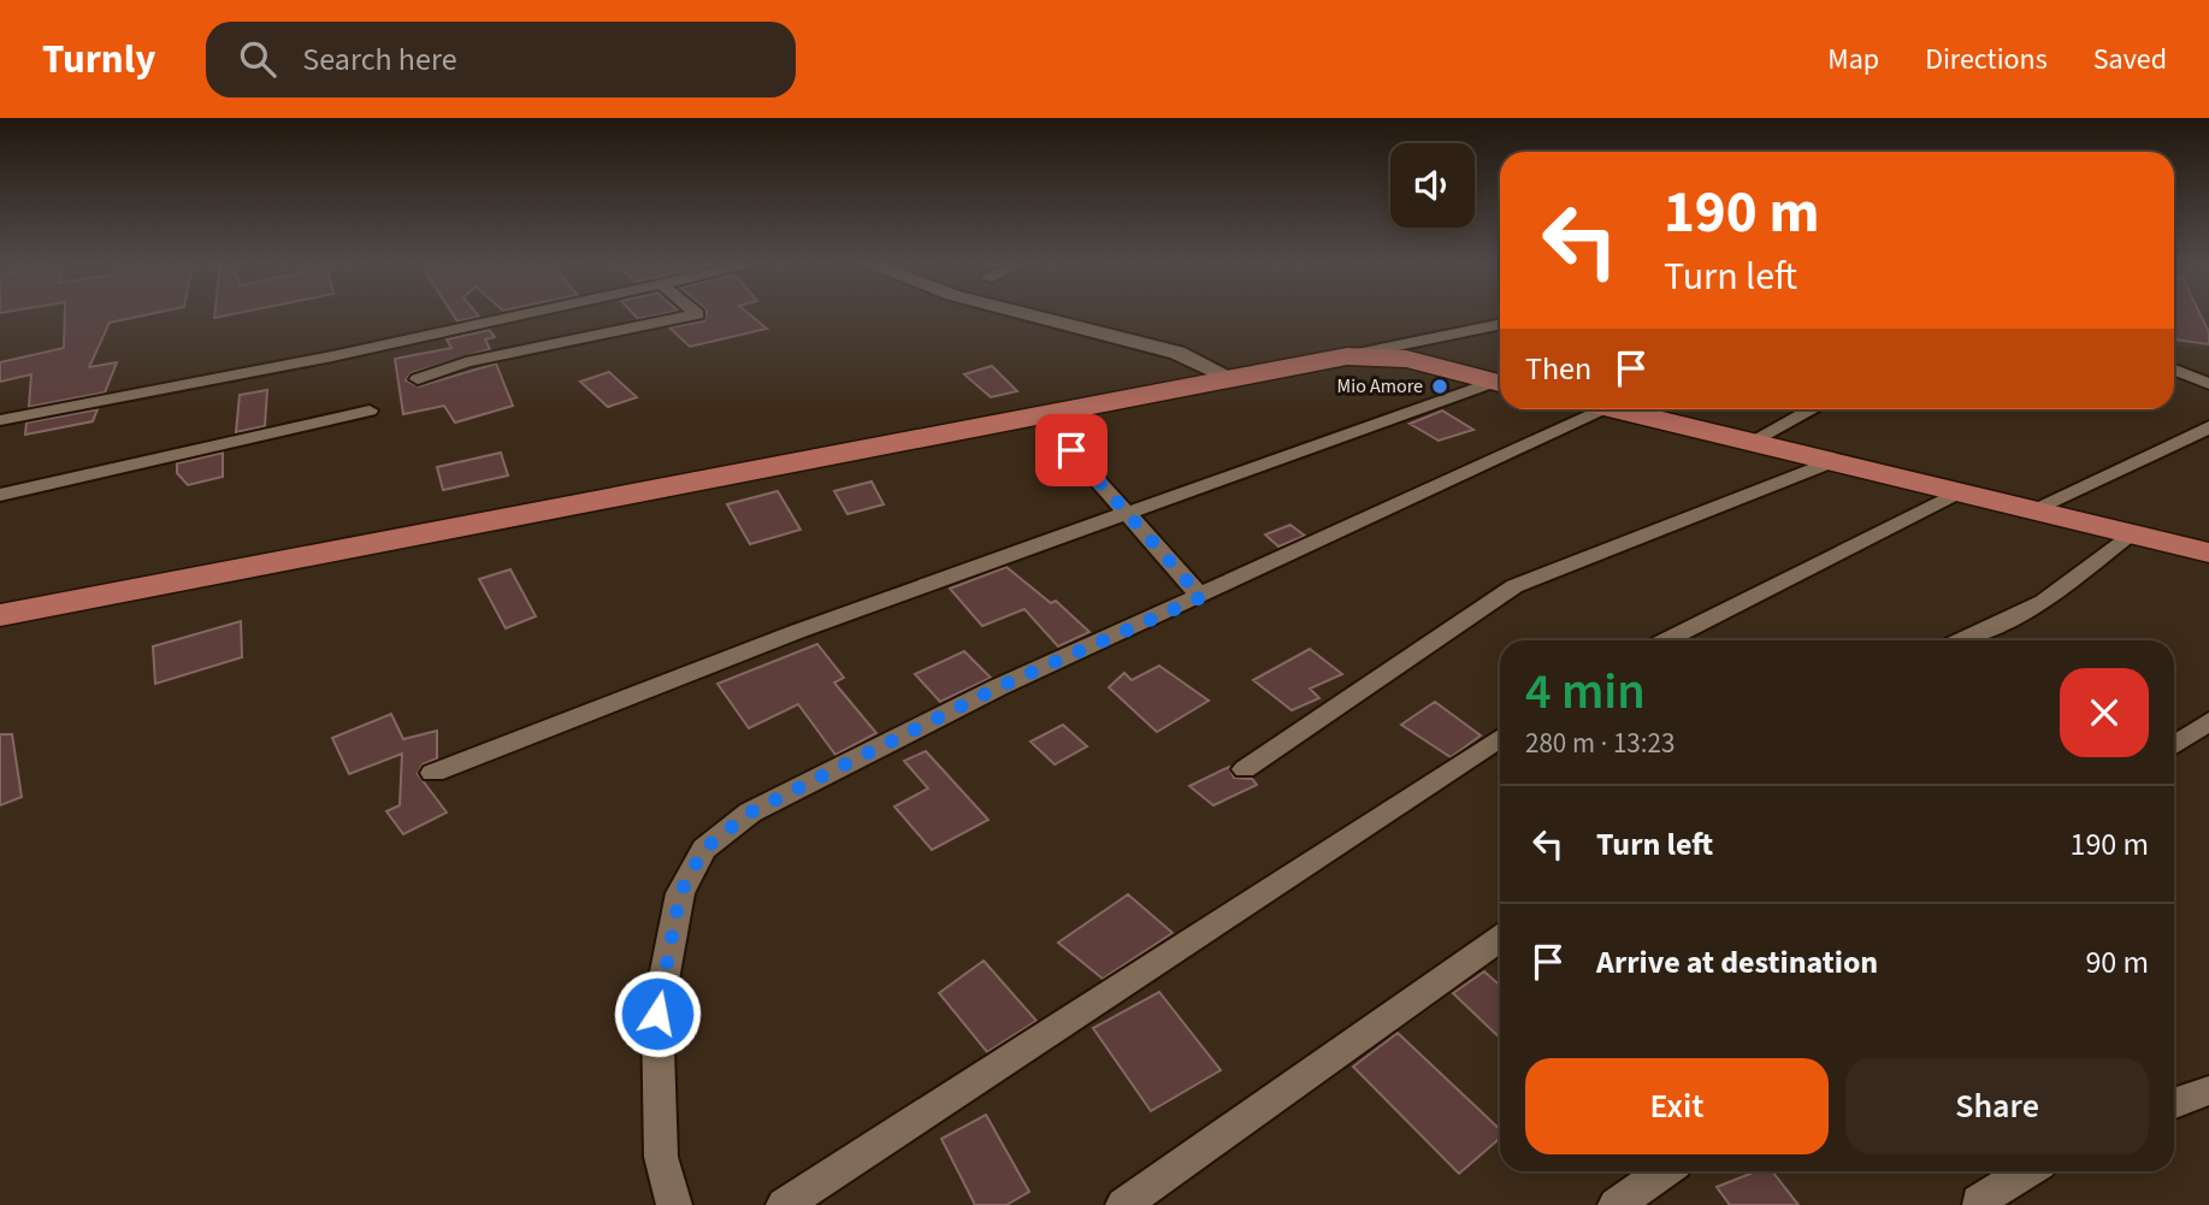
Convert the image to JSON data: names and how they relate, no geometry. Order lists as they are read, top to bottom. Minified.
{"places":["Mio Amore"],"page":{"header":"Turnly","search":"Search here","nav":["Map","Directions","Saved"],"turn":["190 m","Turn left"],"then":"Then","heading":["4 min","280 m · 13:23"],"list":[{"name":"Turn left","value":"190 m"},{"name":"Arrive at destination","value":"90 m"}],"buttons":["Exit","Share"]}}
